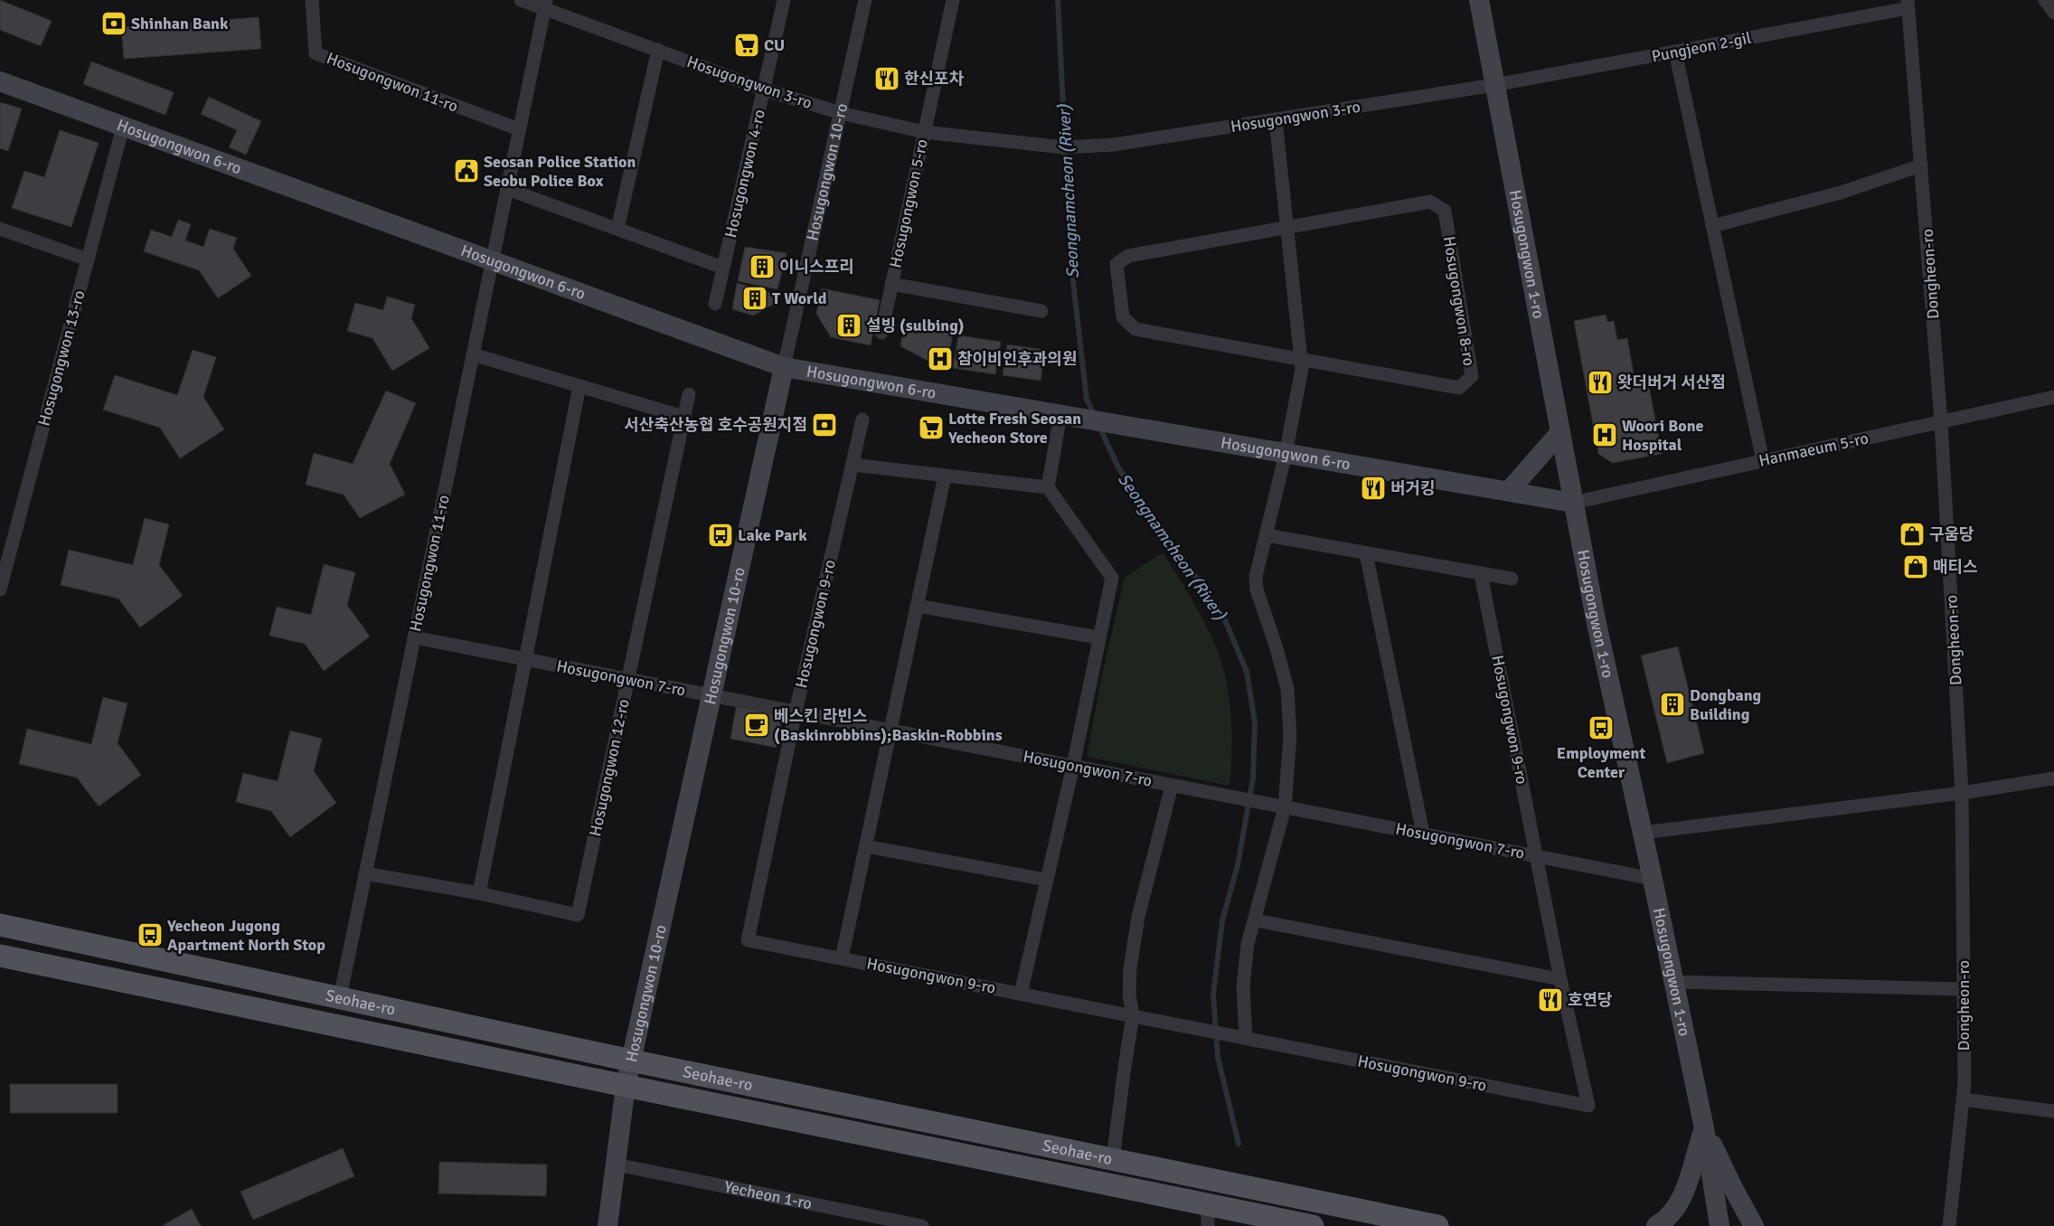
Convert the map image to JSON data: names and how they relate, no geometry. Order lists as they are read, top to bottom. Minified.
{"streets":{"main road":["Seohae-ro"],"street":["Pungjeon 2-gil","Hosugongwon 11-ro","Hosugongwon 3-ro","Hosugongwon 6-ro","Hosugongwon 10-ro","Hosugongwon 4-ro","Hosugongwon 5-ro","Hosugongwon 1-ro","Dongheon-ro","Hosugongwon 8-ro","Hosugongwon 13-ro","Hanmaeum 5-ro","Hosugongwon 9-ro","Hosugongwon 7-ro","Hosugongwon 12-ro","Yecheon 1-ro"]},"crossings":[["Pungjeon 2-gil","Hosugongwon 3-ro"],["Pungjeon 2-gil","Hosugongwon 1-ro"],["Pungjeon 2-gil","Dongheon-ro"],["Hosugongwon 11-ro","Hosugongwon 3-ro"],["Hosugongwon 11-ro","Hosugongwon 6-ro"],["Hosugongwon 11-ro","Hosugongwon 7-ro"],["Hosugongwon 11-ro","Hosugongwon 12-ro"],["Hosugongwon 11-ro","Seohae-ro"],["Hosugongwon 3-ro","Hosugongwon 10-ro"],["Hosugongwon 3-ro","Hosugongwon 4-ro"],["Hosugongwon 3-ro","Hosugongwon 5-ro"],["Hosugongwon 3-ro","Hosugongwon 1-ro"],["Hosugongwon 6-ro","Hosugongwon 10-ro"],["Hosugongwon 6-ro","Hosugongwon 1-ro"],["Hosugongwon 6-ro","Hosugongwon 13-ro"],["Hosugongwon 6-ro","Hanmaeum 5-ro"],["Hosugongwon 10-ro","Hosugongwon 7-ro"],["Hosugongwon 10-ro","Seohae-ro"],["Hosugongwon 1-ro","Hanmaeum 5-ro"],["Hosugongwon 1-ro","Hosugongwon 7-ro"],["Dongheon-ro","Hanmaeum 5-ro"],["Hosugongwon 9-ro","Hosugongwon 7-ro"],["Hosugongwon 7-ro","Hosugongwon 12-ro"]],"water":["Seongnamcheon (River)"],"places":{"bank":["Shinhan Bank","서산축산농협 호수공원지점"],"supermarket":["CU","Lotte Fresh Seosan Yecheon Store"],"restaurant":["한신포차","왓더버거 서산점","버거킹","호연당"],"public building":["Seosan Police Station Seobu Police Box"],"building":["이니스프리","T World","설빙 (sulbing)","Dongbang Building"],"hospital":["참이비인후과의원","Woori Bone Hospital"],"shop":["구움당","매티스"],"bus stop":["Lake Park","Employment Center","Yecheon Jugong Apartment North Stop"],"cafe":["베스킨 라빈스 (Baskinrobbins);Baskin-Robbins"]}}
